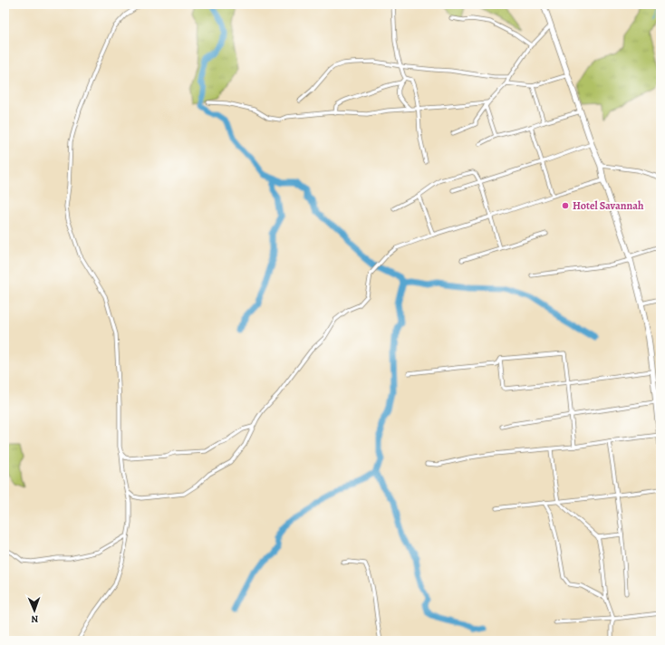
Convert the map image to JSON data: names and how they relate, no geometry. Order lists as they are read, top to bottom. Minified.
{"places":["Hotel Savannah"],"north":"bottom"}
